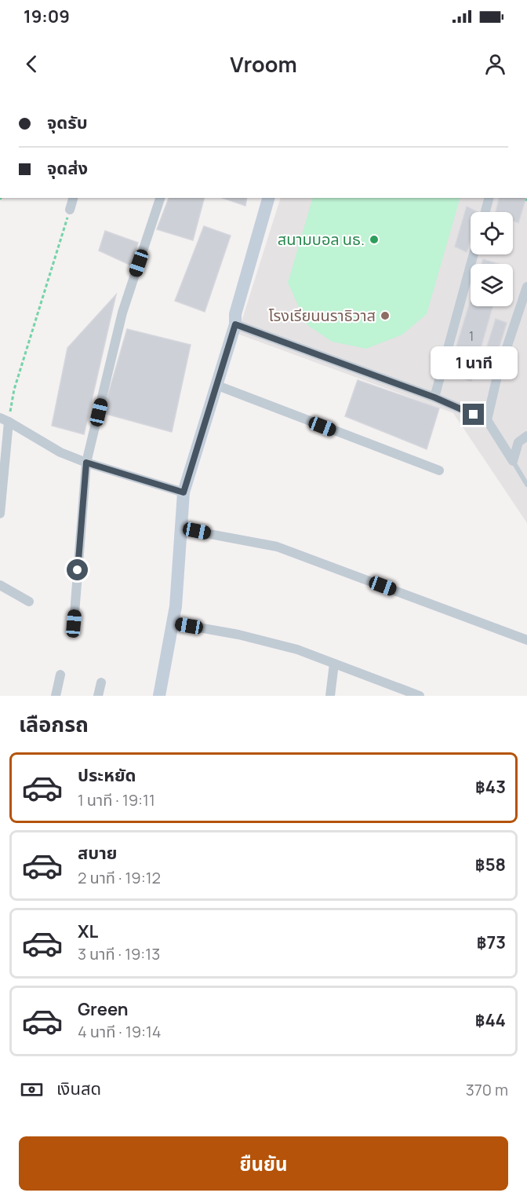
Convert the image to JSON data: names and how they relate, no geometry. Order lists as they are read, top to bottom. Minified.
{"places":["สนามบอล นธ.","โรงเรียนนราธิวาส"],"house_numbers":["1"],"page":{"status":"19:09","header":"Vroom","banner":["จุดรับ","จุดส่ง"],"bubble":"1 นาที","heading":"เลือกรถ","list":[{"name":"ประหยัด","note":"1 นาที · 19:11","value":"฿43"},{"name":"สบาย","note":"2 นาที · 19:12","value":"฿58"},{"name":"XL","note":"3 นาที · 19:13","value":"฿73"},{"name":"Green","note":"4 นาที · 19:14","value":"฿44"}],"pay":["เงินสด","370 m"],"buttons":"ยืนยัน"}}
